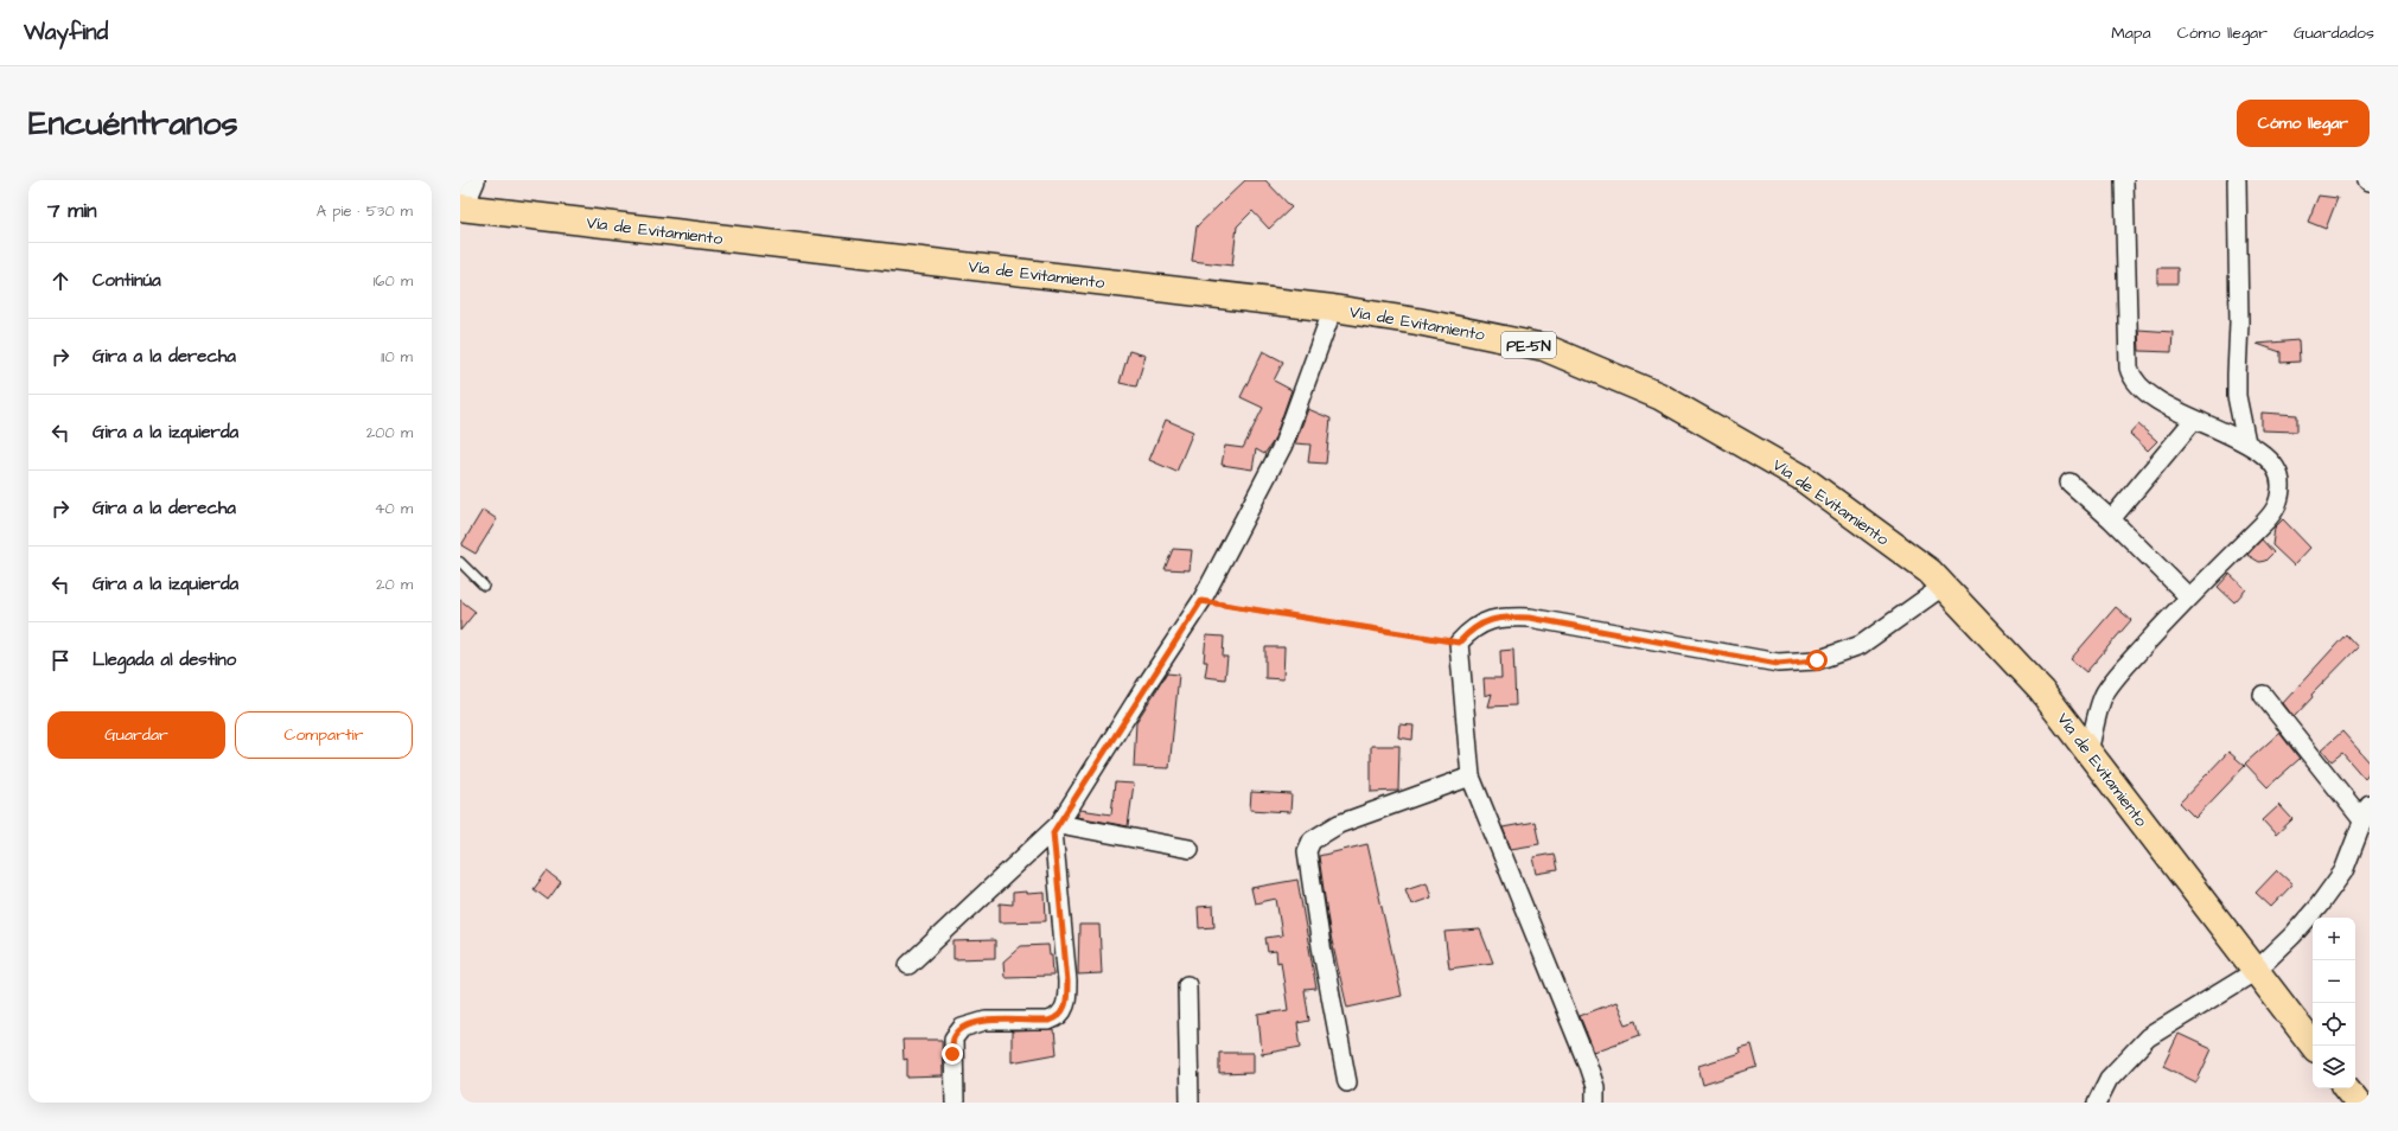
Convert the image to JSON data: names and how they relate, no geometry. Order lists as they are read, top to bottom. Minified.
{"streets":{"highway":["Vía de Evitamiento","PE-5N"]},"page":{"header":"Wayfind","nav":["Mapa","Cómo llegar","Guardados"],"buttons":["Cómo llegar",["Guardar","Compartir"]],"title":"Encuéntranos","heading":["7 min","A pie · 530 m"],"list":[["Continúa","160 m"],["Gira a la derecha","110 m"],["Gira a la izquierda","200 m"],["Gira a la derecha","40 m"],["Gira a la izquierda","20 m"],"Llegada al destino"],"map_buttons":["+","−"]}}
